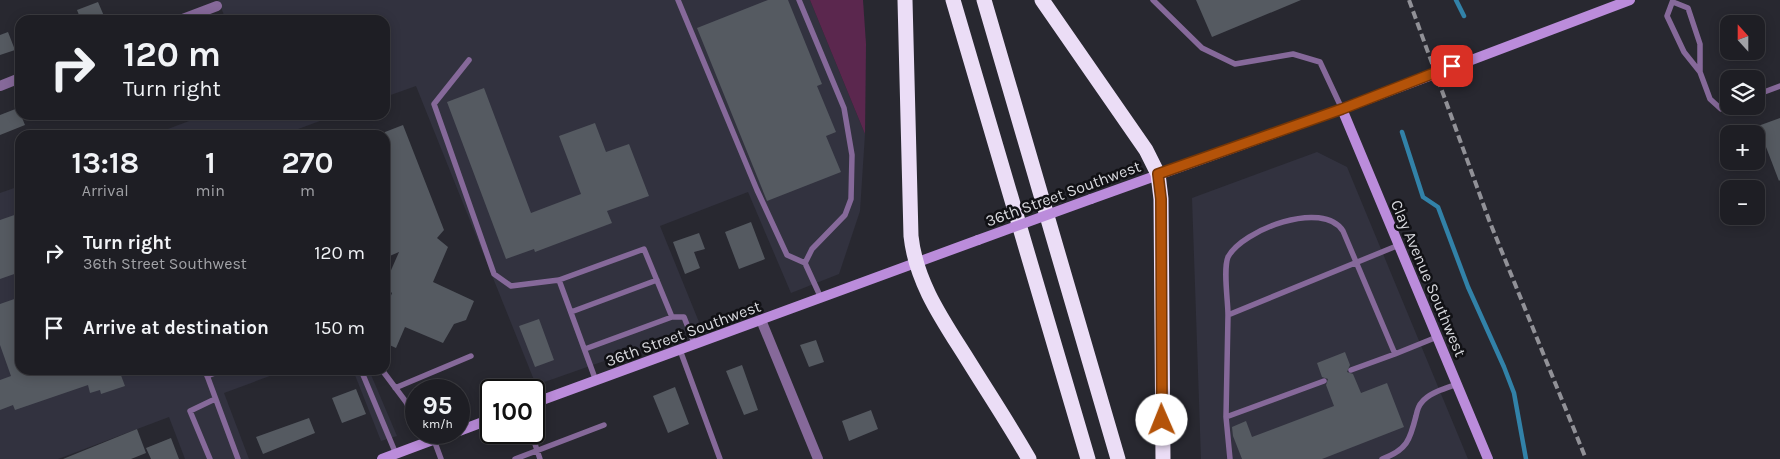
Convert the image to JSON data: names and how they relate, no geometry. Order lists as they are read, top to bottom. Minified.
{"streets":{"street":["36th Street Southwest","Clay Avenue Southwest"]},"crossings":[["36th Street Southwest","Clay Avenue Southwest"]],"north":"top","page":{"map_buttons":["+","−"],"turn":["120 m","Turn right"],"eta":["13:18","Arrival","1","min","270","m"],"list":[{"name":"Turn right","note":"36th Street Southwest","value":"120 m"},{"name":"Arrive at destination","value":"150 m"}],"speed":"95 km/h","limit":"100"}}
